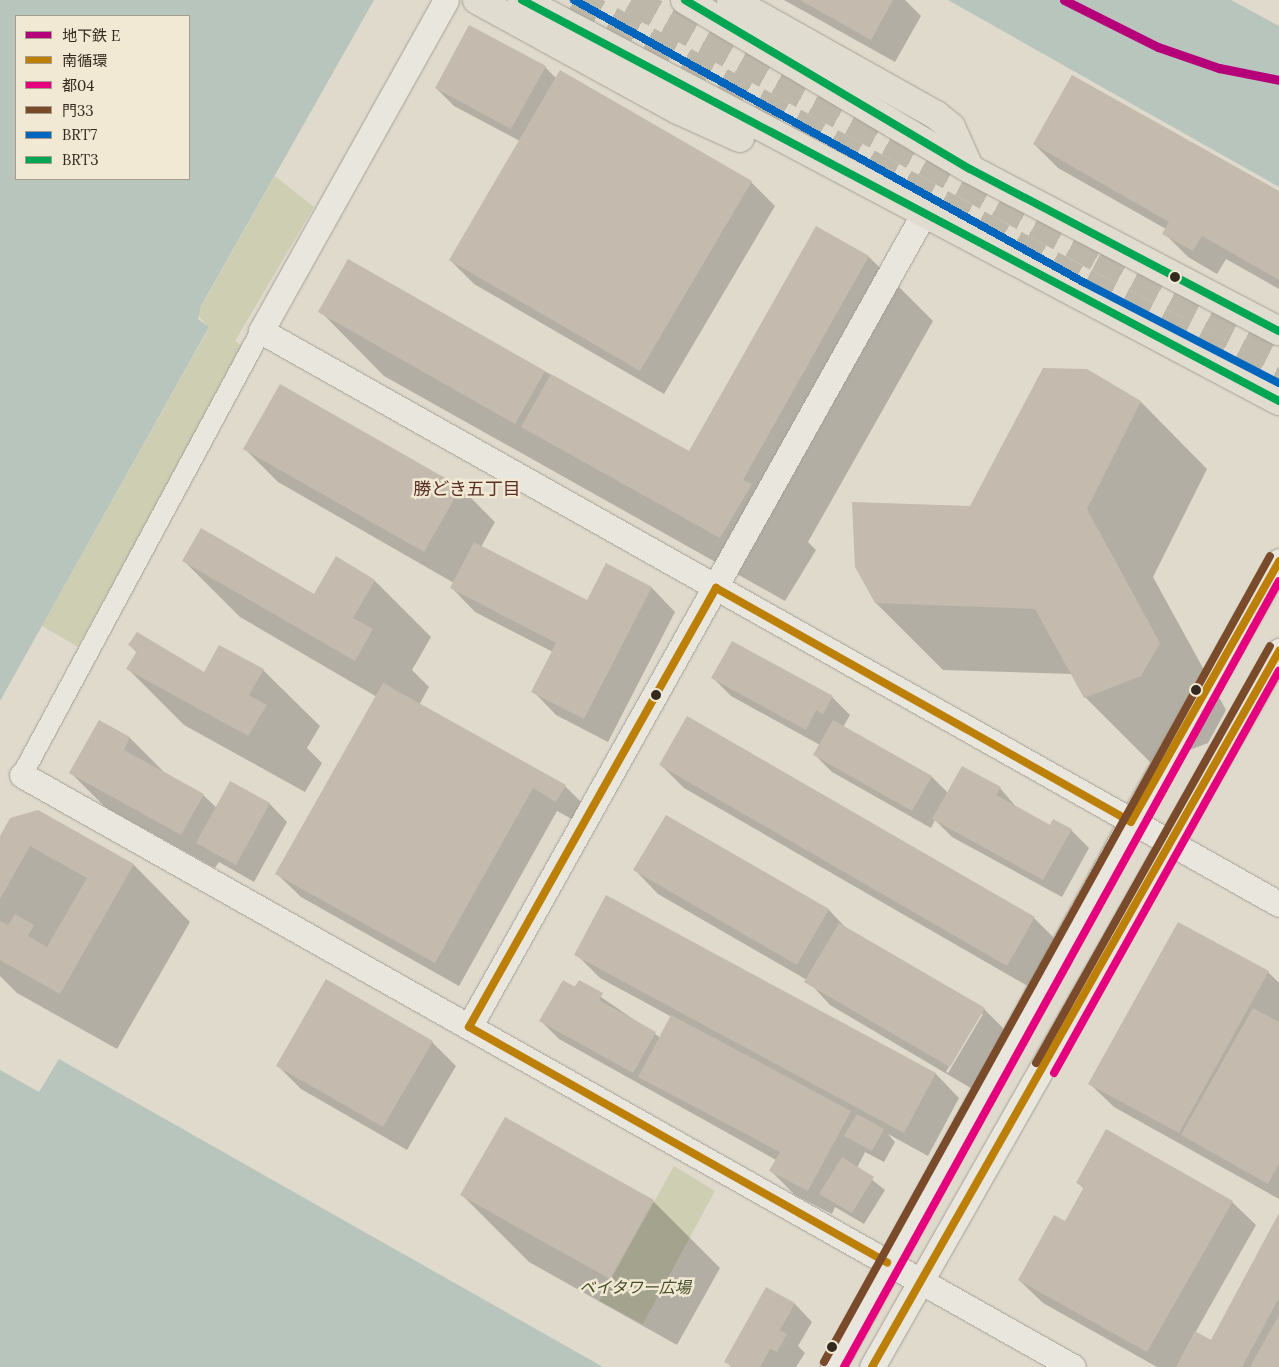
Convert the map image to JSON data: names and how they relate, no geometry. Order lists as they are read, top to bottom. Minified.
{"districts":["勝どき五丁目"],"parks":["ベイタワー広場"],"lines":["metro line E","transit line BRT7","transit line BRT3","transit line 門33","transit line 南循環","transit line 都04"],"legend":["地下鉄 E","南循環","都04","門33","BRT7","BRT3"]}
